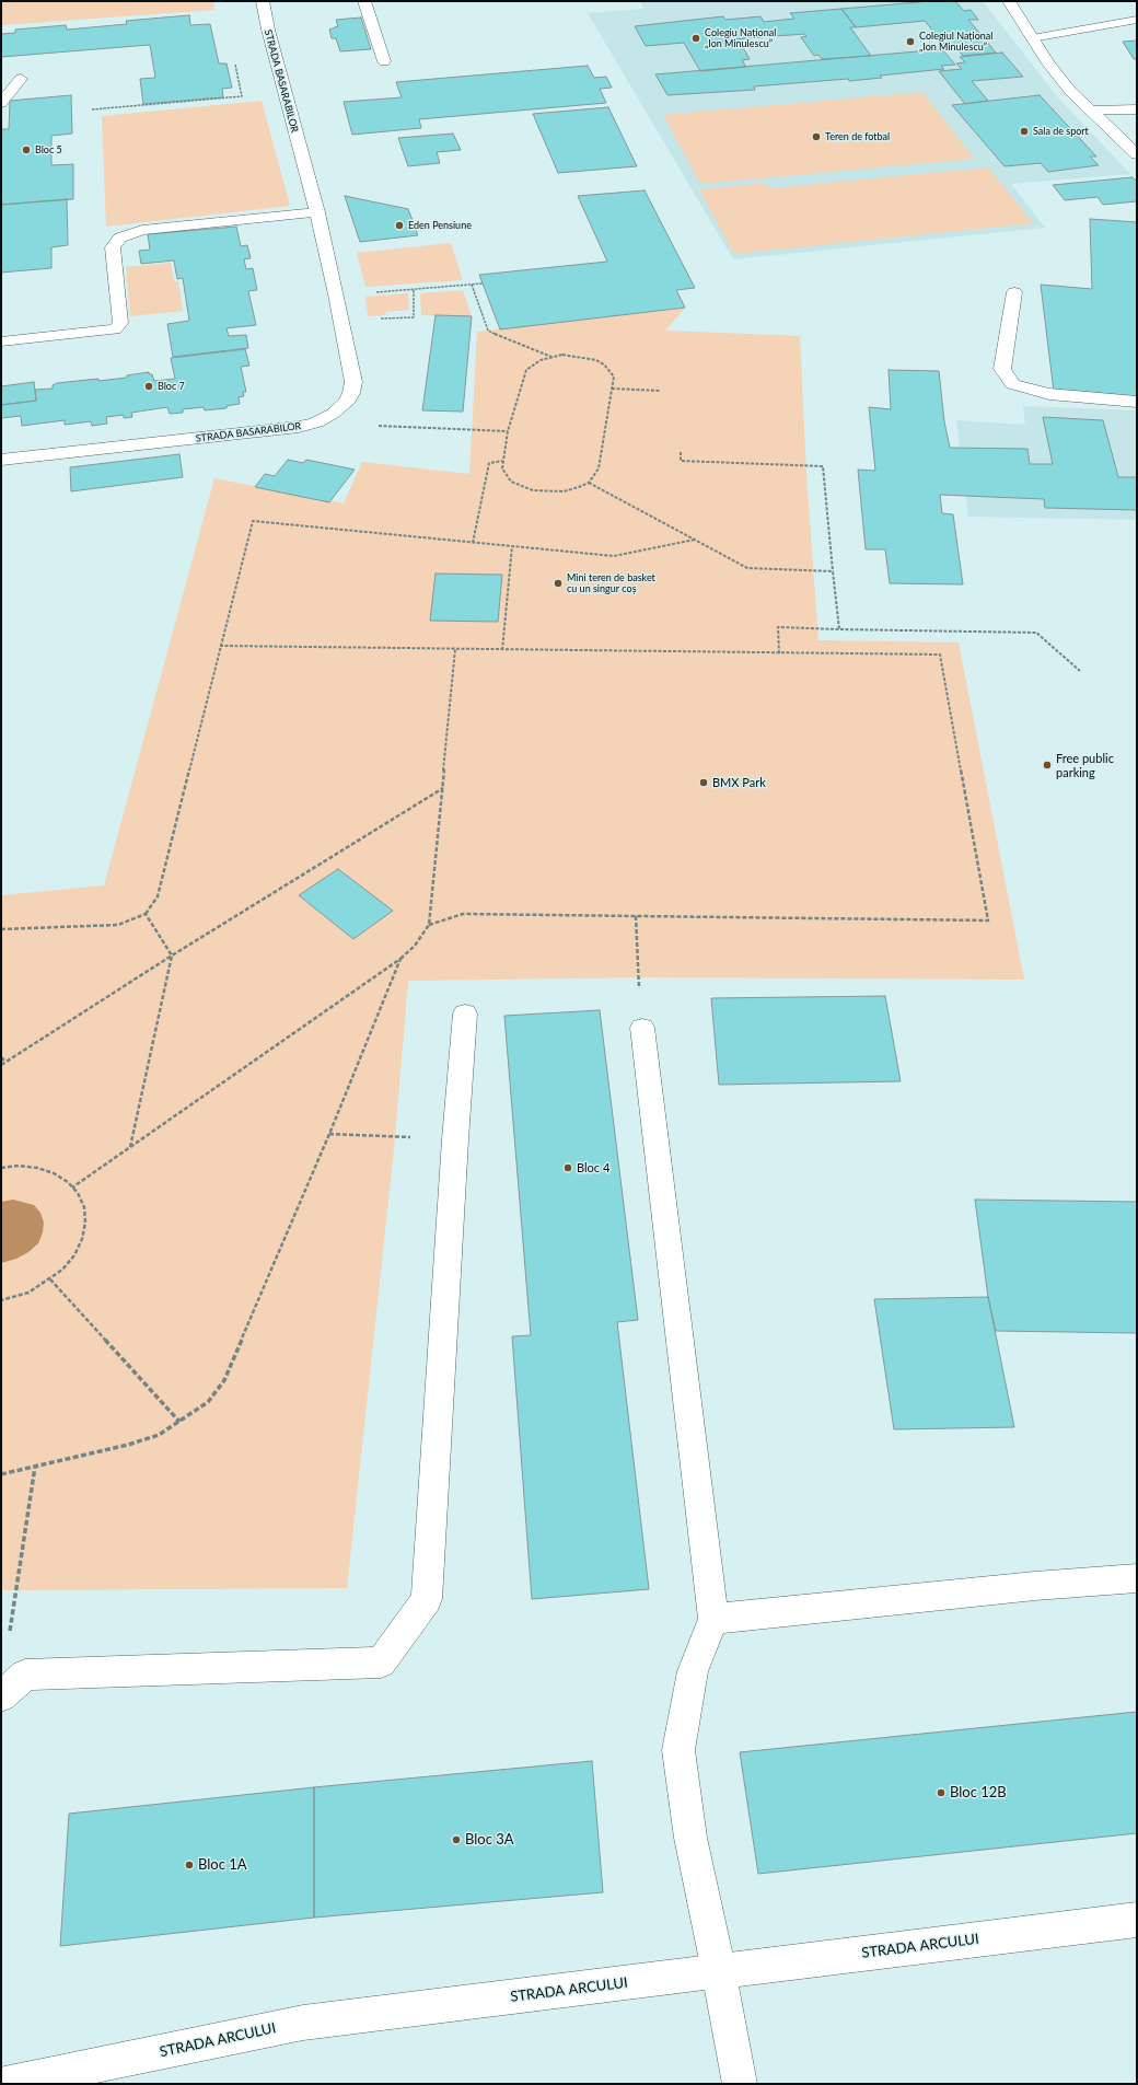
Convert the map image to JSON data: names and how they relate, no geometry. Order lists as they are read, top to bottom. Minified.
{"streets":{"street":["STRADA BASARABILOR","STRADA ARCULUI"]},"places":["Colegiu Național „Ion Minulescu”","Colegiul Național „Ion Minulescu”","Sala de sport","Teren de fotbal","Bloc 5","Eden Pensiune","Bloc 7","Mini teren de basket cu un singur coș","Free public parking","BMX Park","Bloc 4","Bloc 12B","Bloc 3A","Bloc 1A"]}
